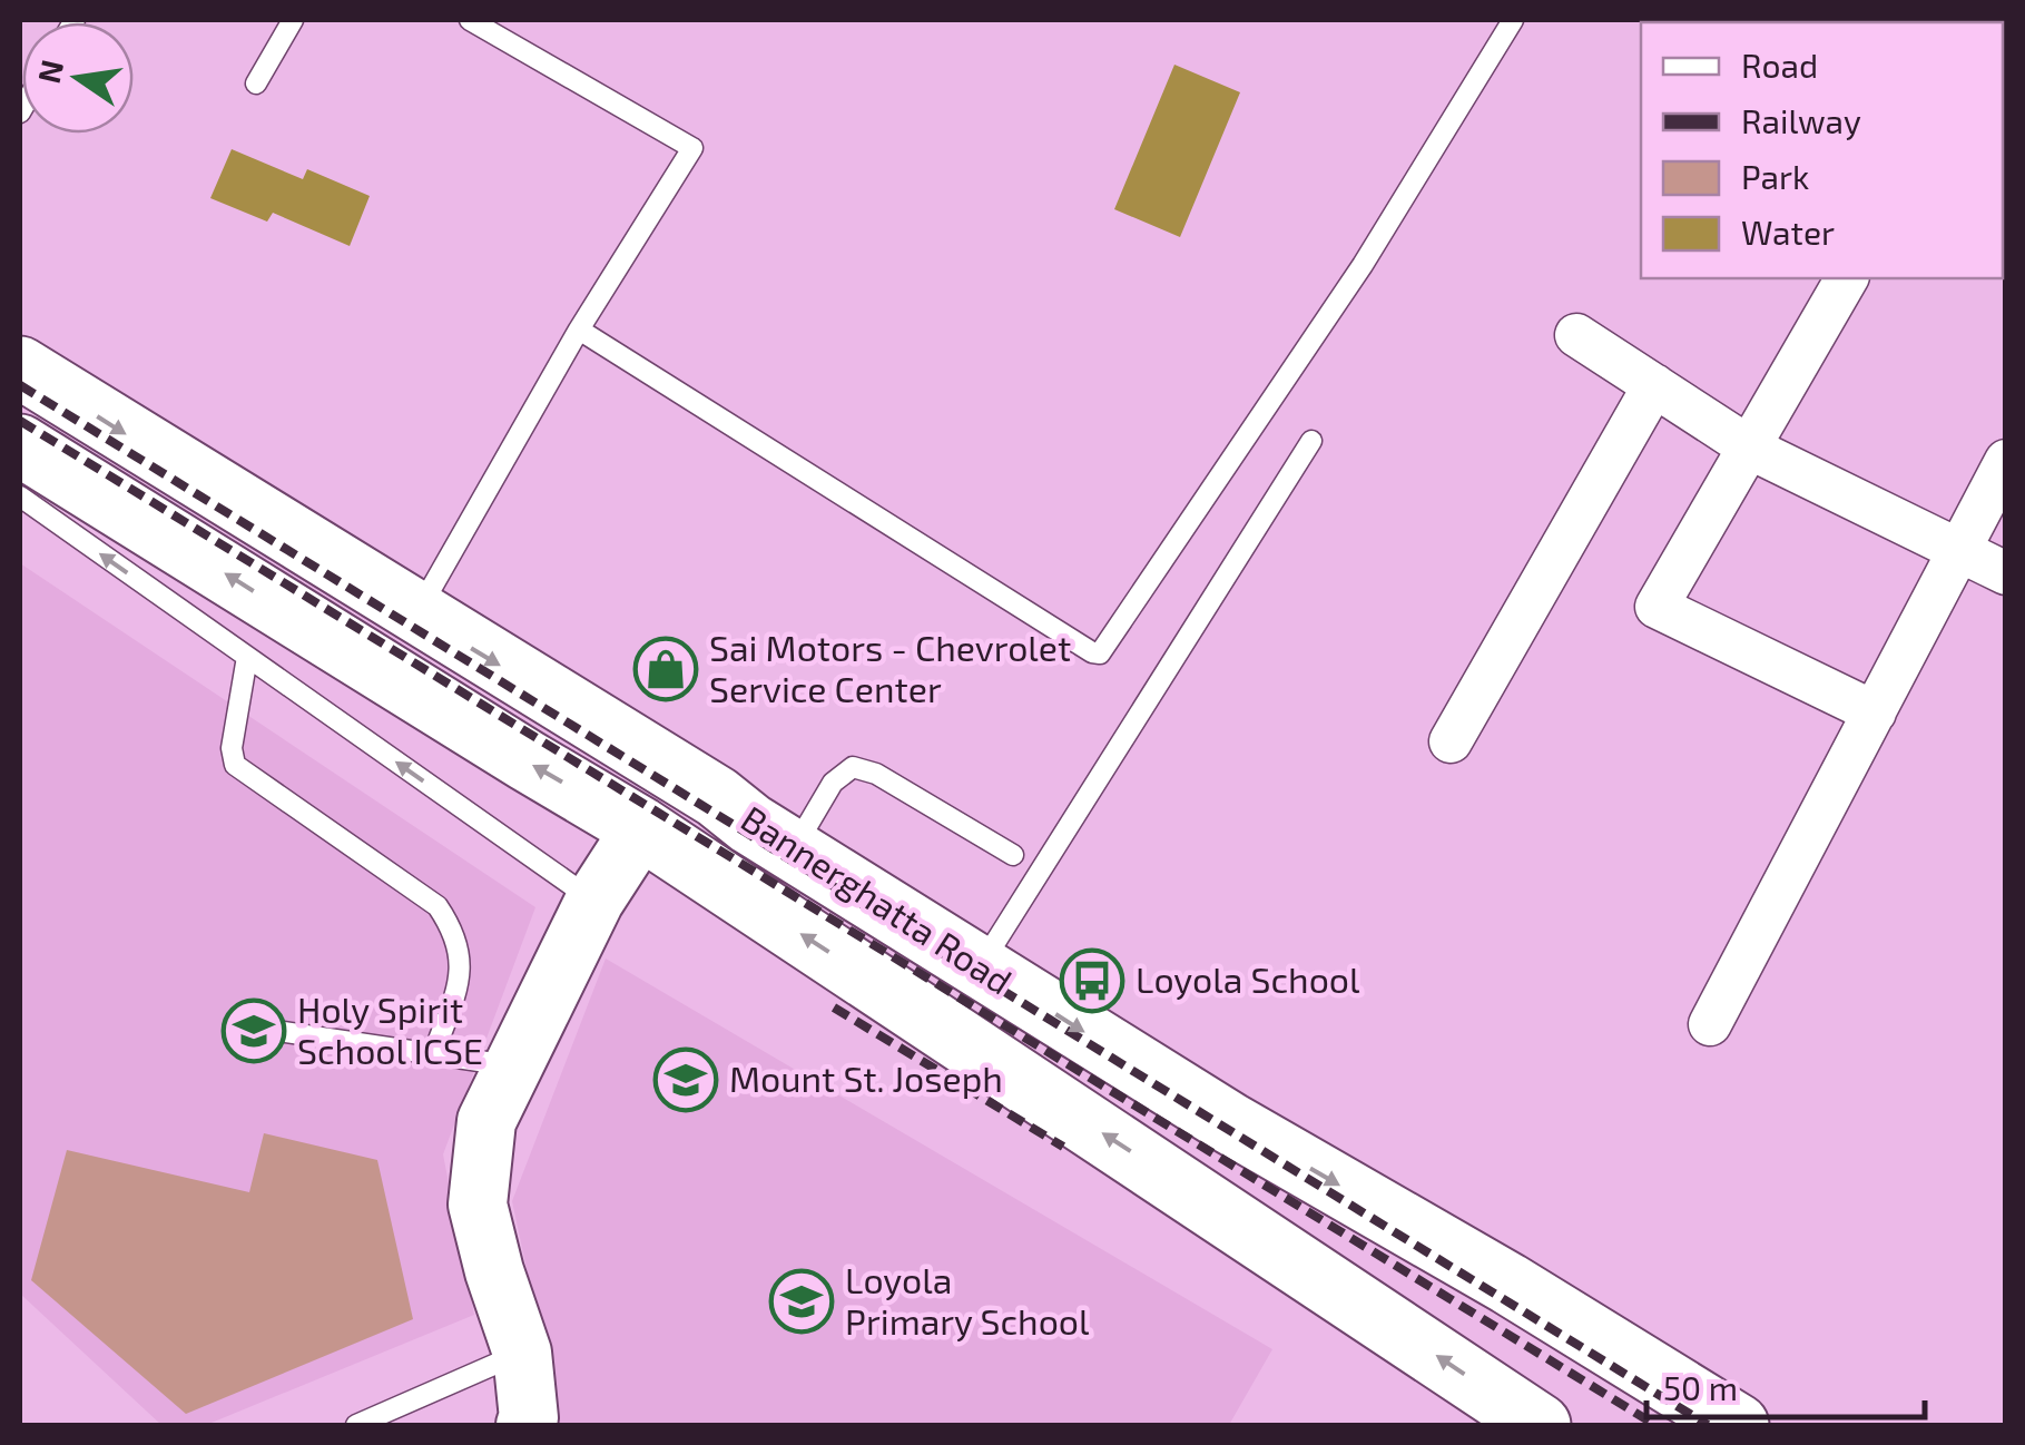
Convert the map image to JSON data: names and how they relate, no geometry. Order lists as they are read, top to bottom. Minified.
{"streets":{"main road":["Bannerghatta Road"]},"places":{"shop":["Sai Motors - Chevrolet Service Center"],"bus stop":["Loyola School"],"school or university":["Holy Spirit School ICSE","Mount St. Joseph","Loyola Primary School"]},"legend":["Road","Railway","Park","Water"],"scale_bar":"50 m","north":"left"}
